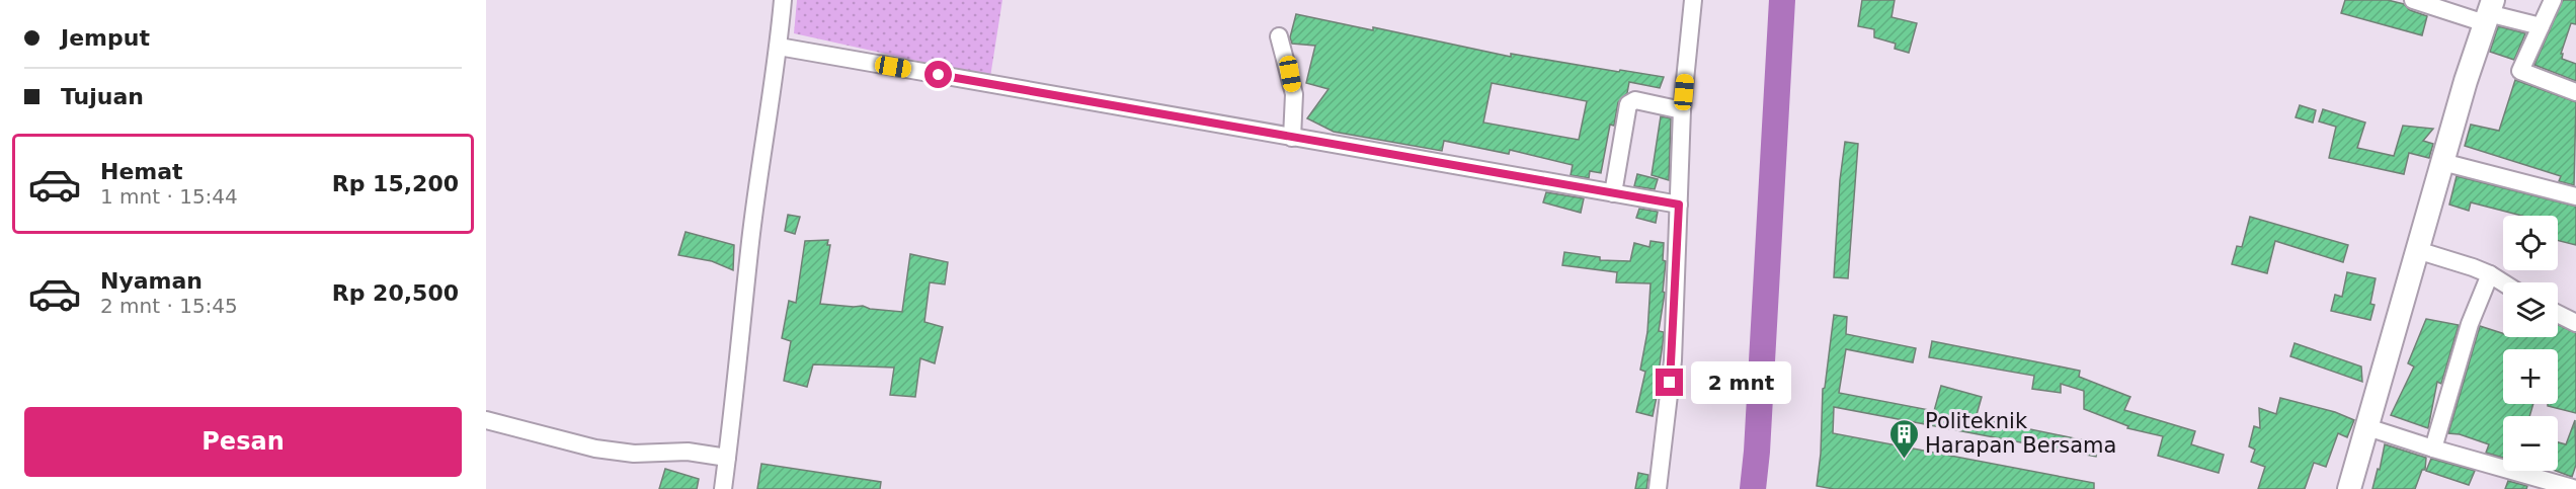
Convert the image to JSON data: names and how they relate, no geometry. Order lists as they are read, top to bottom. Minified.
{"places":{"building":["Politeknik Harapan Bersama"]},"page":{"banner":["Jemput","Tujuan"],"list":[{"name":"Hemat","note":"1 mnt · 15:44","value":"Rp 15,200"},{"name":"Nyaman","note":"2 mnt · 15:45","value":"Rp 20,500"}],"map_buttons":["+","−"],"bubble":"2 mnt","buttons":"Pesan"}}
